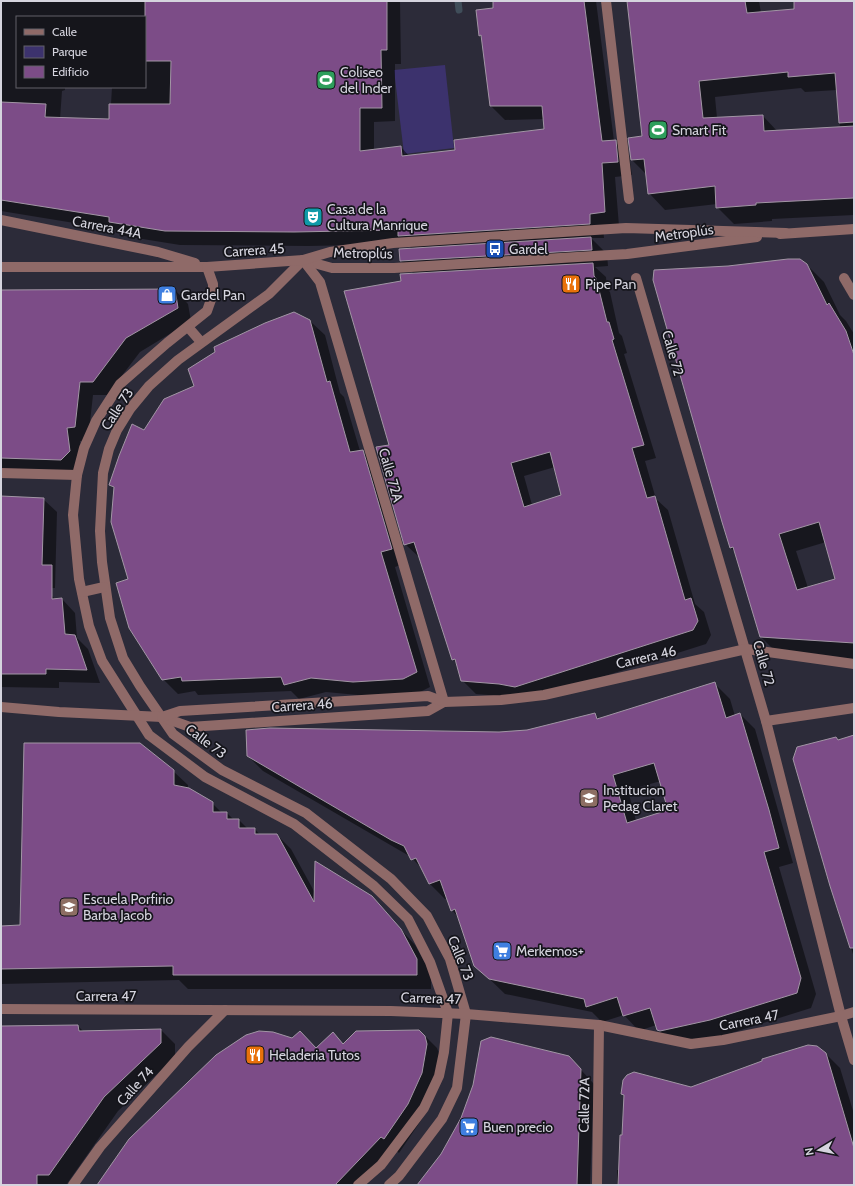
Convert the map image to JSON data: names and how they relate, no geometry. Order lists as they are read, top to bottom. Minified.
{"streets":{"street":["Carrera 44A","Metroplús","Carrera 45","Calle 72","Calle 73","Calle 72A","Carrera 46","Carrera 47","Calle 74"]},"crossings":[["Carrera 44A","Carrera 45"],["Carrera 44A","Calle 73"],["Metroplús","Carrera 45"],["Metroplús","Calle 73"],["Metroplús","Calle 72A"],["Carrera 45","Calle 73"],["Carrera 45","Calle 72A"],["Calle 72","Carrera 46"],["Calle 72","Carrera 47"],["Calle 73","Calle 72A"],["Calle 73","Carrera 46"],["Calle 73","Carrera 47"],["Calle 72A","Carrera 46"],["Calle 72A","Carrera 47"],["Carrera 47","Calle 74"]],"places":{"sports":["Coliseo del Inder","Smart Fit"],"theatre":["Casa de la Cultura Manrique"],"bus stop":["Gardel"],"restaurant":["Pipe Pan","Heladeria Tutos"],"shop":["Gardel Pan"],"school or university":["Institucion Pedag Claret","Escuela Porfirio Barba Jacob"],"supermarket":["Merkemos+","Buen precio"]},"legend":["Calle","Parque","Edificio"],"north":"left"}
